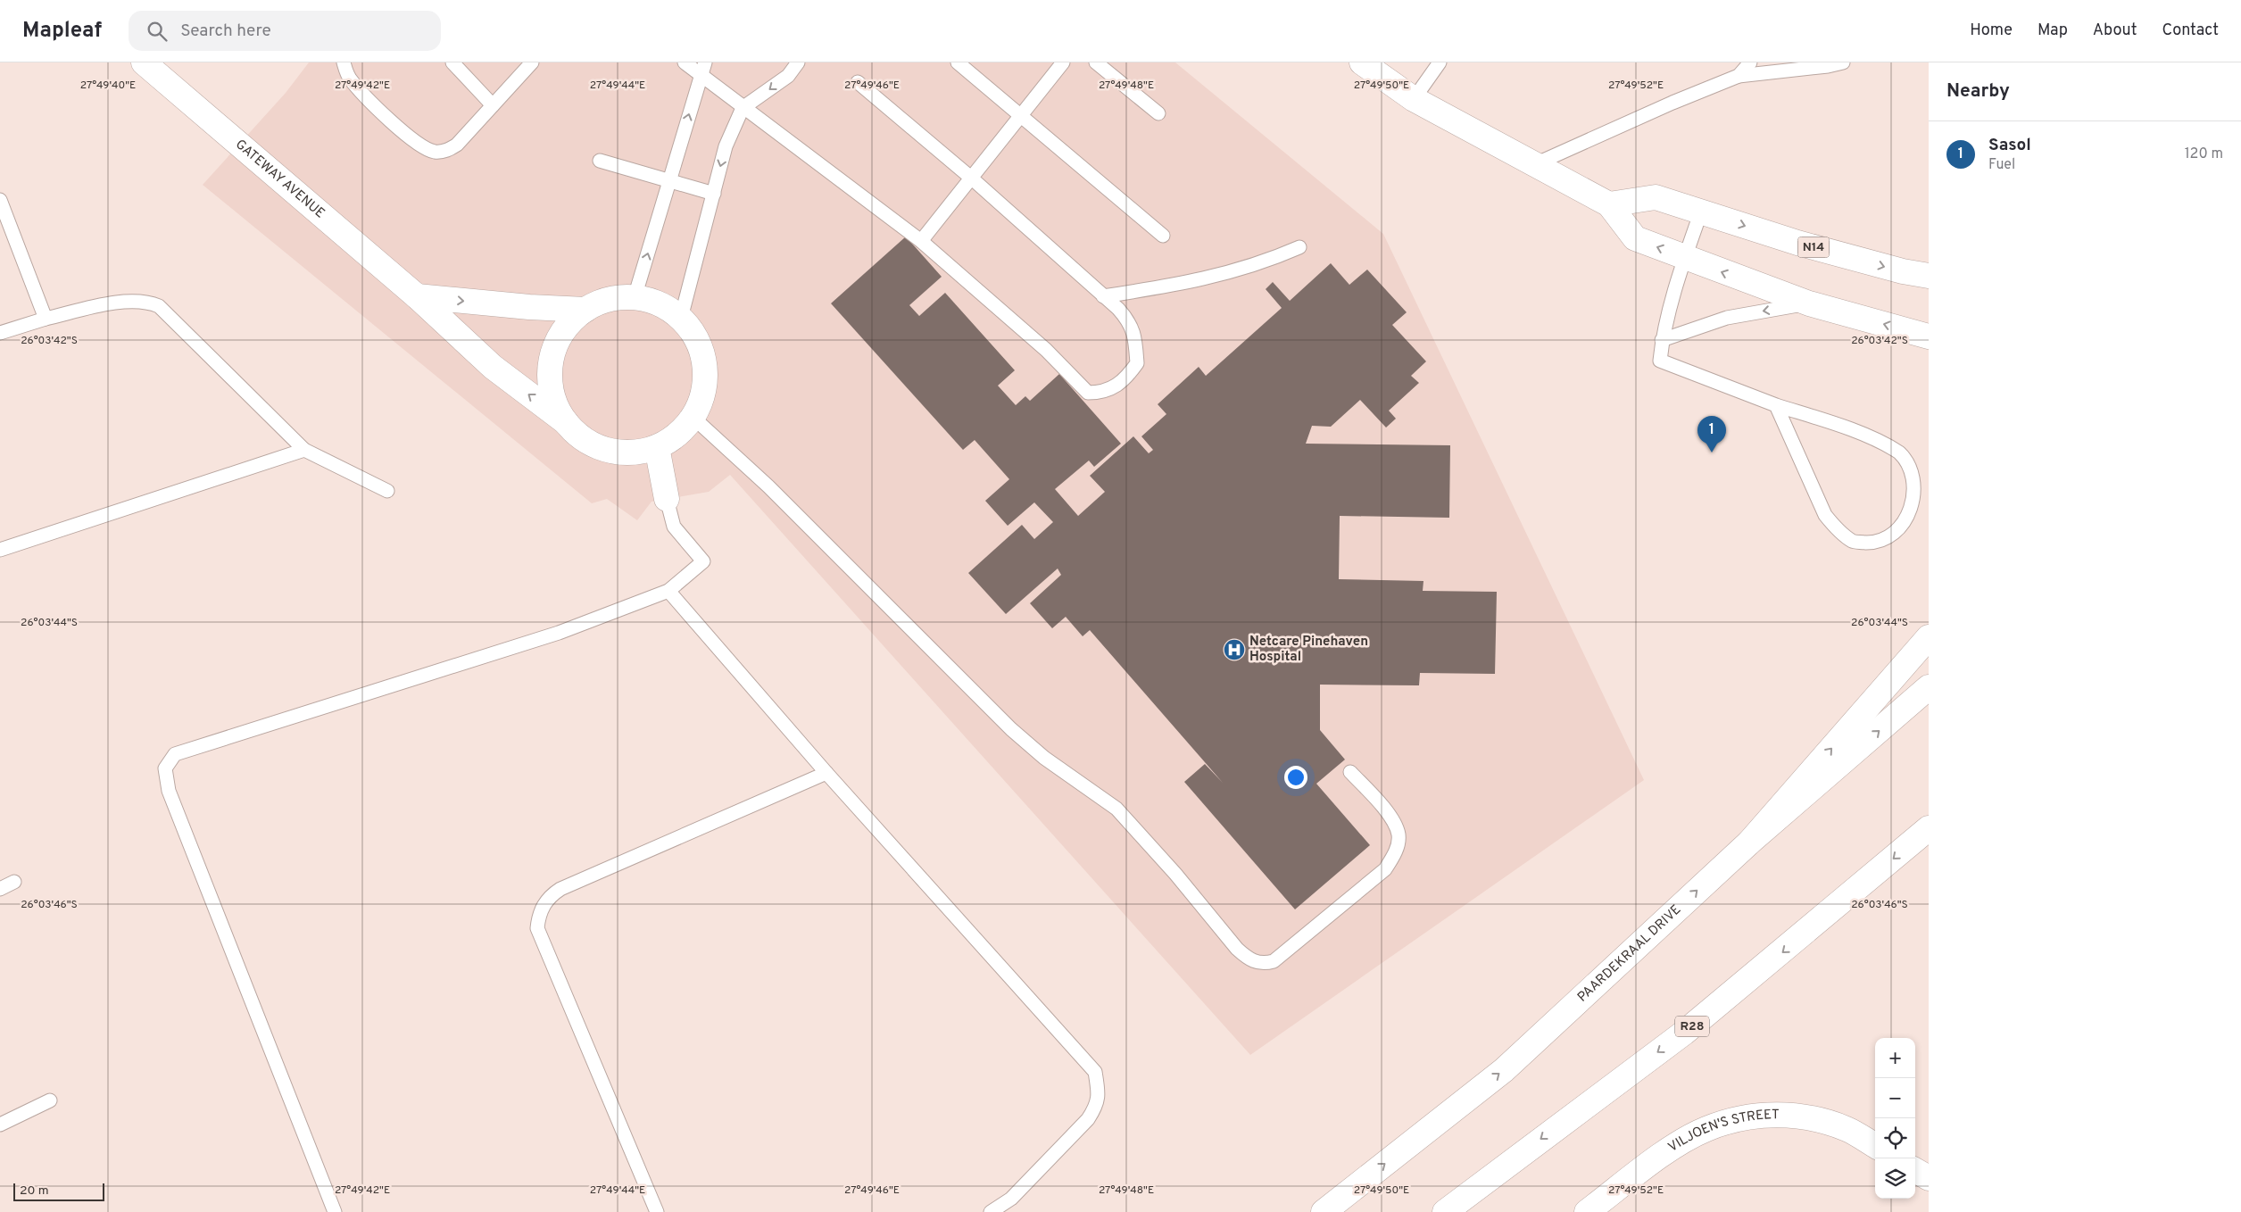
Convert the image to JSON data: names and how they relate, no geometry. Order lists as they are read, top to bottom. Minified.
{"streets":{"main road":["GATEWAY AVENUE","N14","PAARDEKRAAL DRIVE","R28","VILJOEN'S STREET"]},"one_way":["GATEWAY AVENUE"],"places":{"hospital":["Netcare Pinehaven Hospital"]},"scale_bar":"20 m","page":{"header":"Mapleaf","search":"Search here","nav":["Home","Map","About","Contact"],"heading":"Nearby","list":[{"mark":"1","name":"Sasol","note":"Fuel","value":"120 m"}],"pins":"1","map_buttons":["+","−"],"scale":"20 m"},"coordinates":["27°49'40\"E","27°49'42\"E","27°49'44\"E","27°49'46\"E","27°49'48\"E","27°49'50\"E","27°49'52\"E","26°03'42\"S","26°03'44\"S","26°03'46\"S"]}
